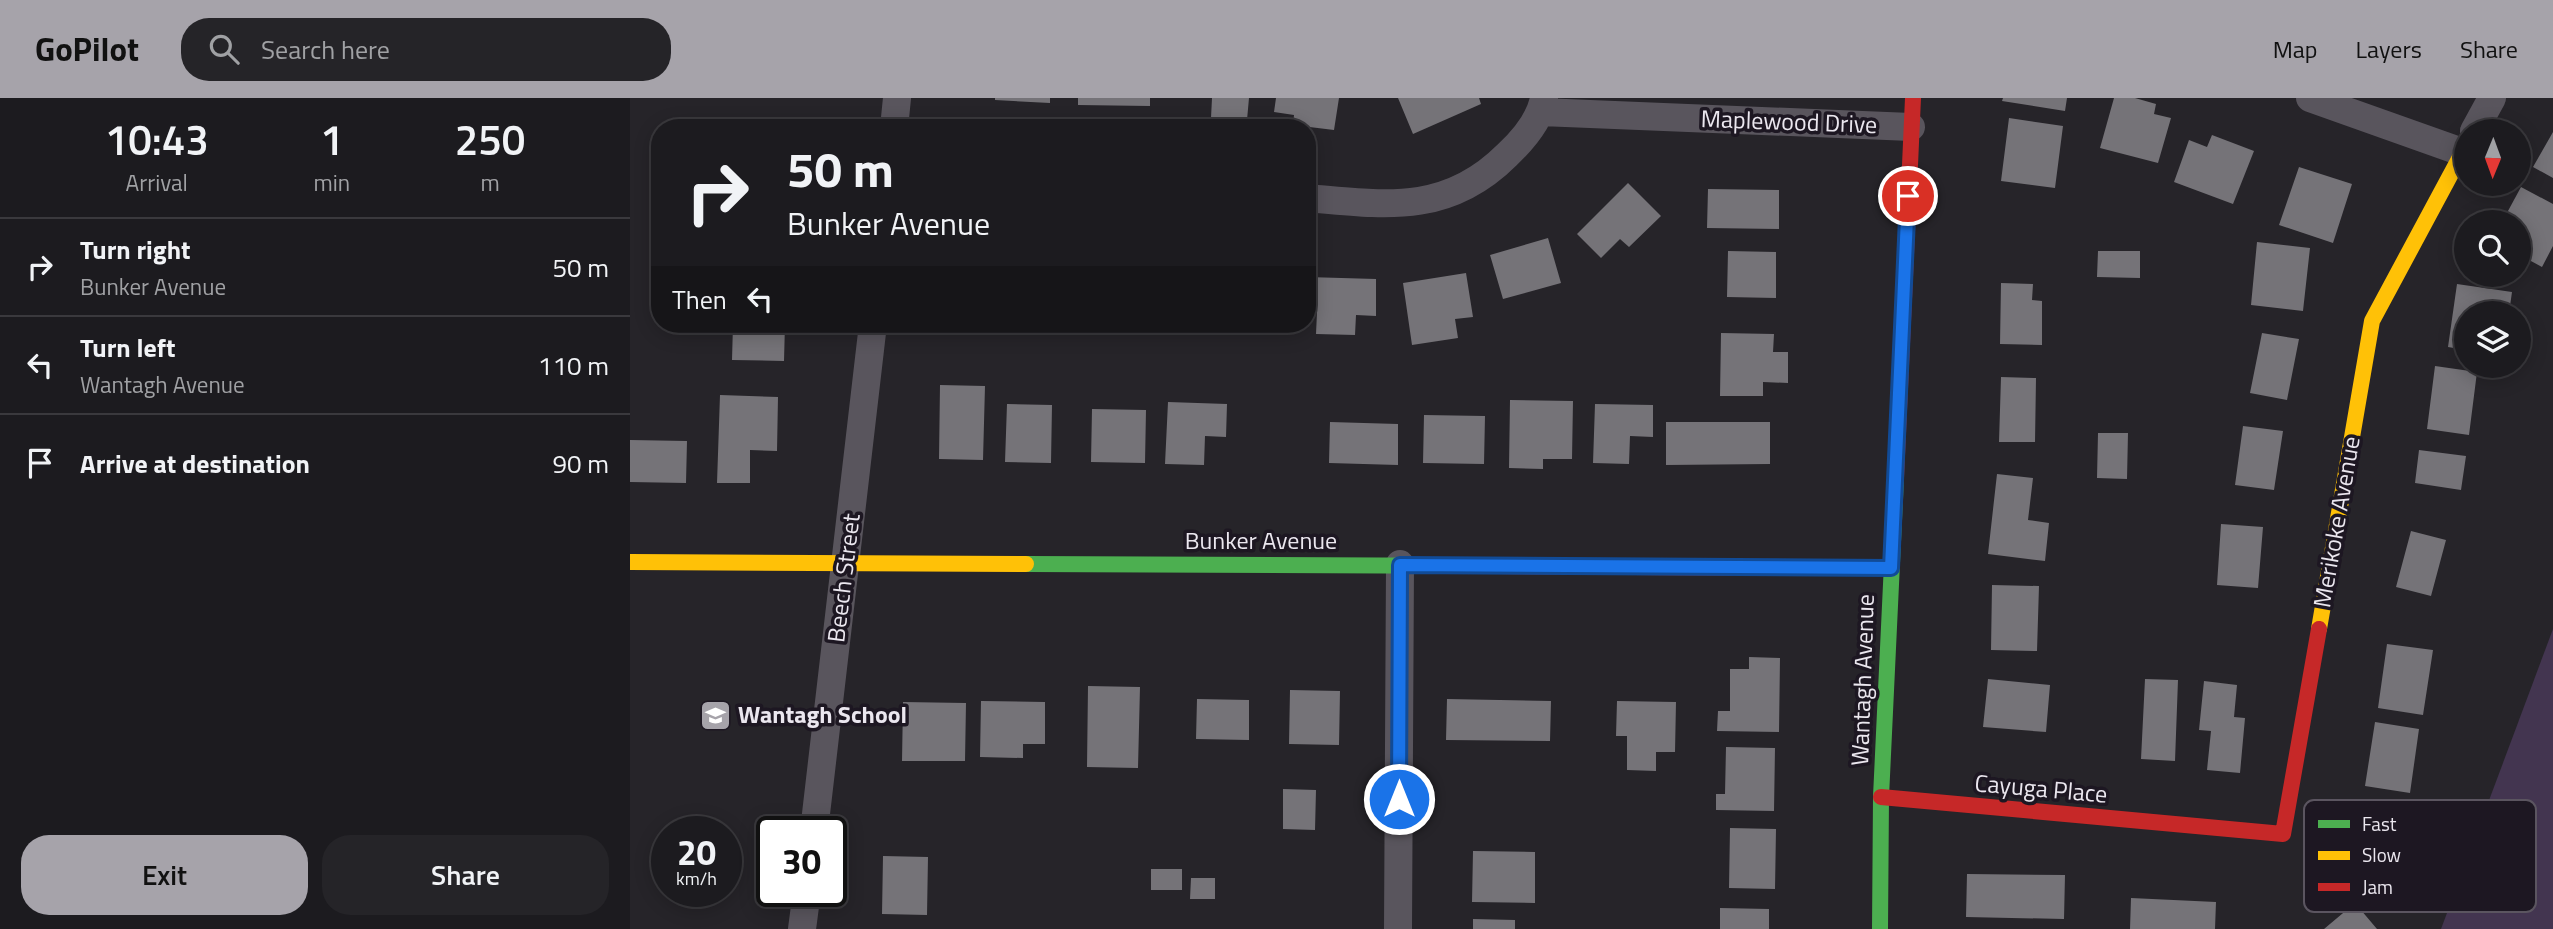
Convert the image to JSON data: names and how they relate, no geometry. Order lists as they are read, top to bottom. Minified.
{"streets":{"street":["Maplewood Drive","Merikoke Avenue","Bunker Avenue","Beech Street","Wantagh Avenue","Cayuga Place"]},"crossings":[["Maplewood Drive","Wantagh Avenue"],["Merikoke Avenue","Cayuga Place"],["Bunker Avenue","Beech Street"],["Bunker Avenue","Wantagh Avenue"],["Wantagh Avenue","Cayuga Place"]],"places":{"school or university":["Wantagh School"]},"legend":["Fast","Slow","Jam"],"north":"bottom","page":{"header":"GoPilot","search":"Search here","nav":["Map","Layers","Share"],"eta":["10:43","Arrival","1","min","250","m"],"turn":["50 m","Bunker Avenue"],"list":[{"name":"Turn right","note":"Bunker Avenue","value":"50 m"},{"name":"Turn left","note":"Wantagh Avenue","value":"110 m"},{"name":"Arrive at destination","value":"90 m"}],"then":"Then","speed":"20 km/h","limit":"30","buttons":["Exit","Share"]}}
